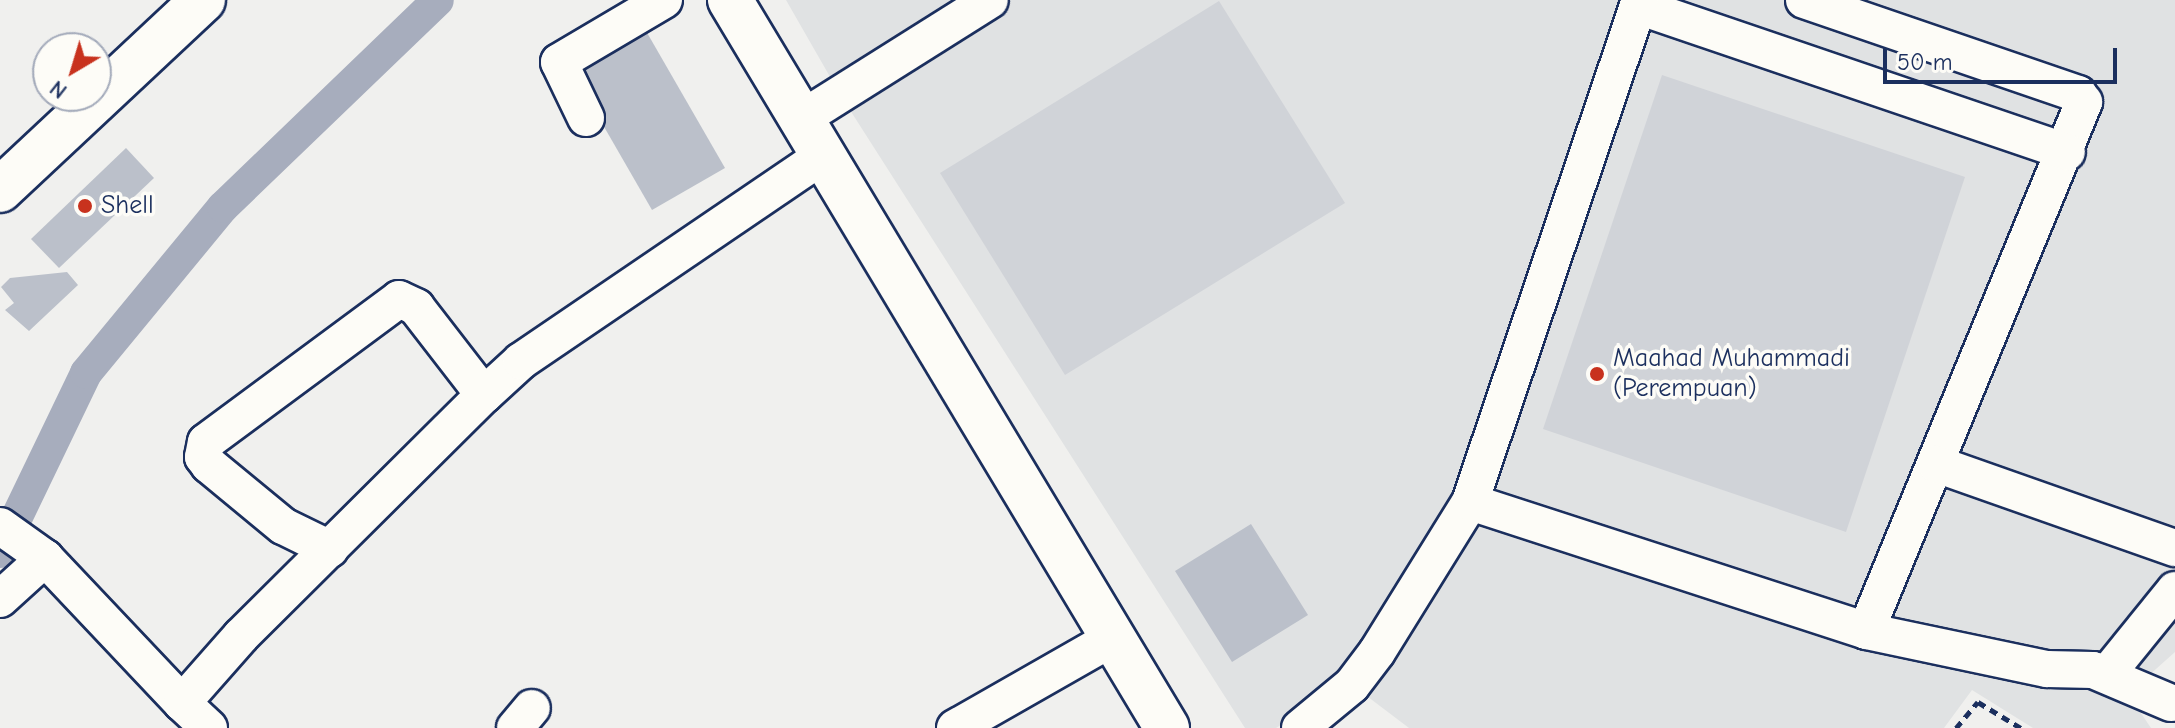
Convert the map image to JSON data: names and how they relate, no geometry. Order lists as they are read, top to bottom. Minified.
{"places":["Shell","Maahad Muhammadi (Perempuan)"],"scale_bar":"50 m","north":"bottom left"}
